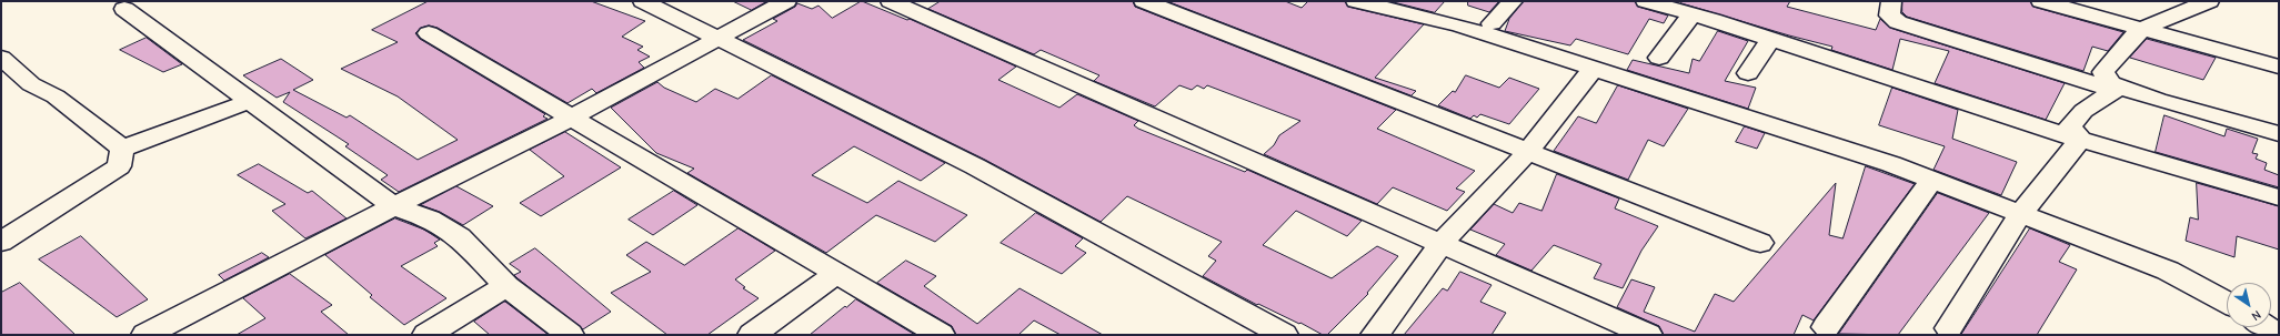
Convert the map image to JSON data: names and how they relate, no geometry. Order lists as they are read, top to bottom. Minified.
{"north":"bottom right"}
